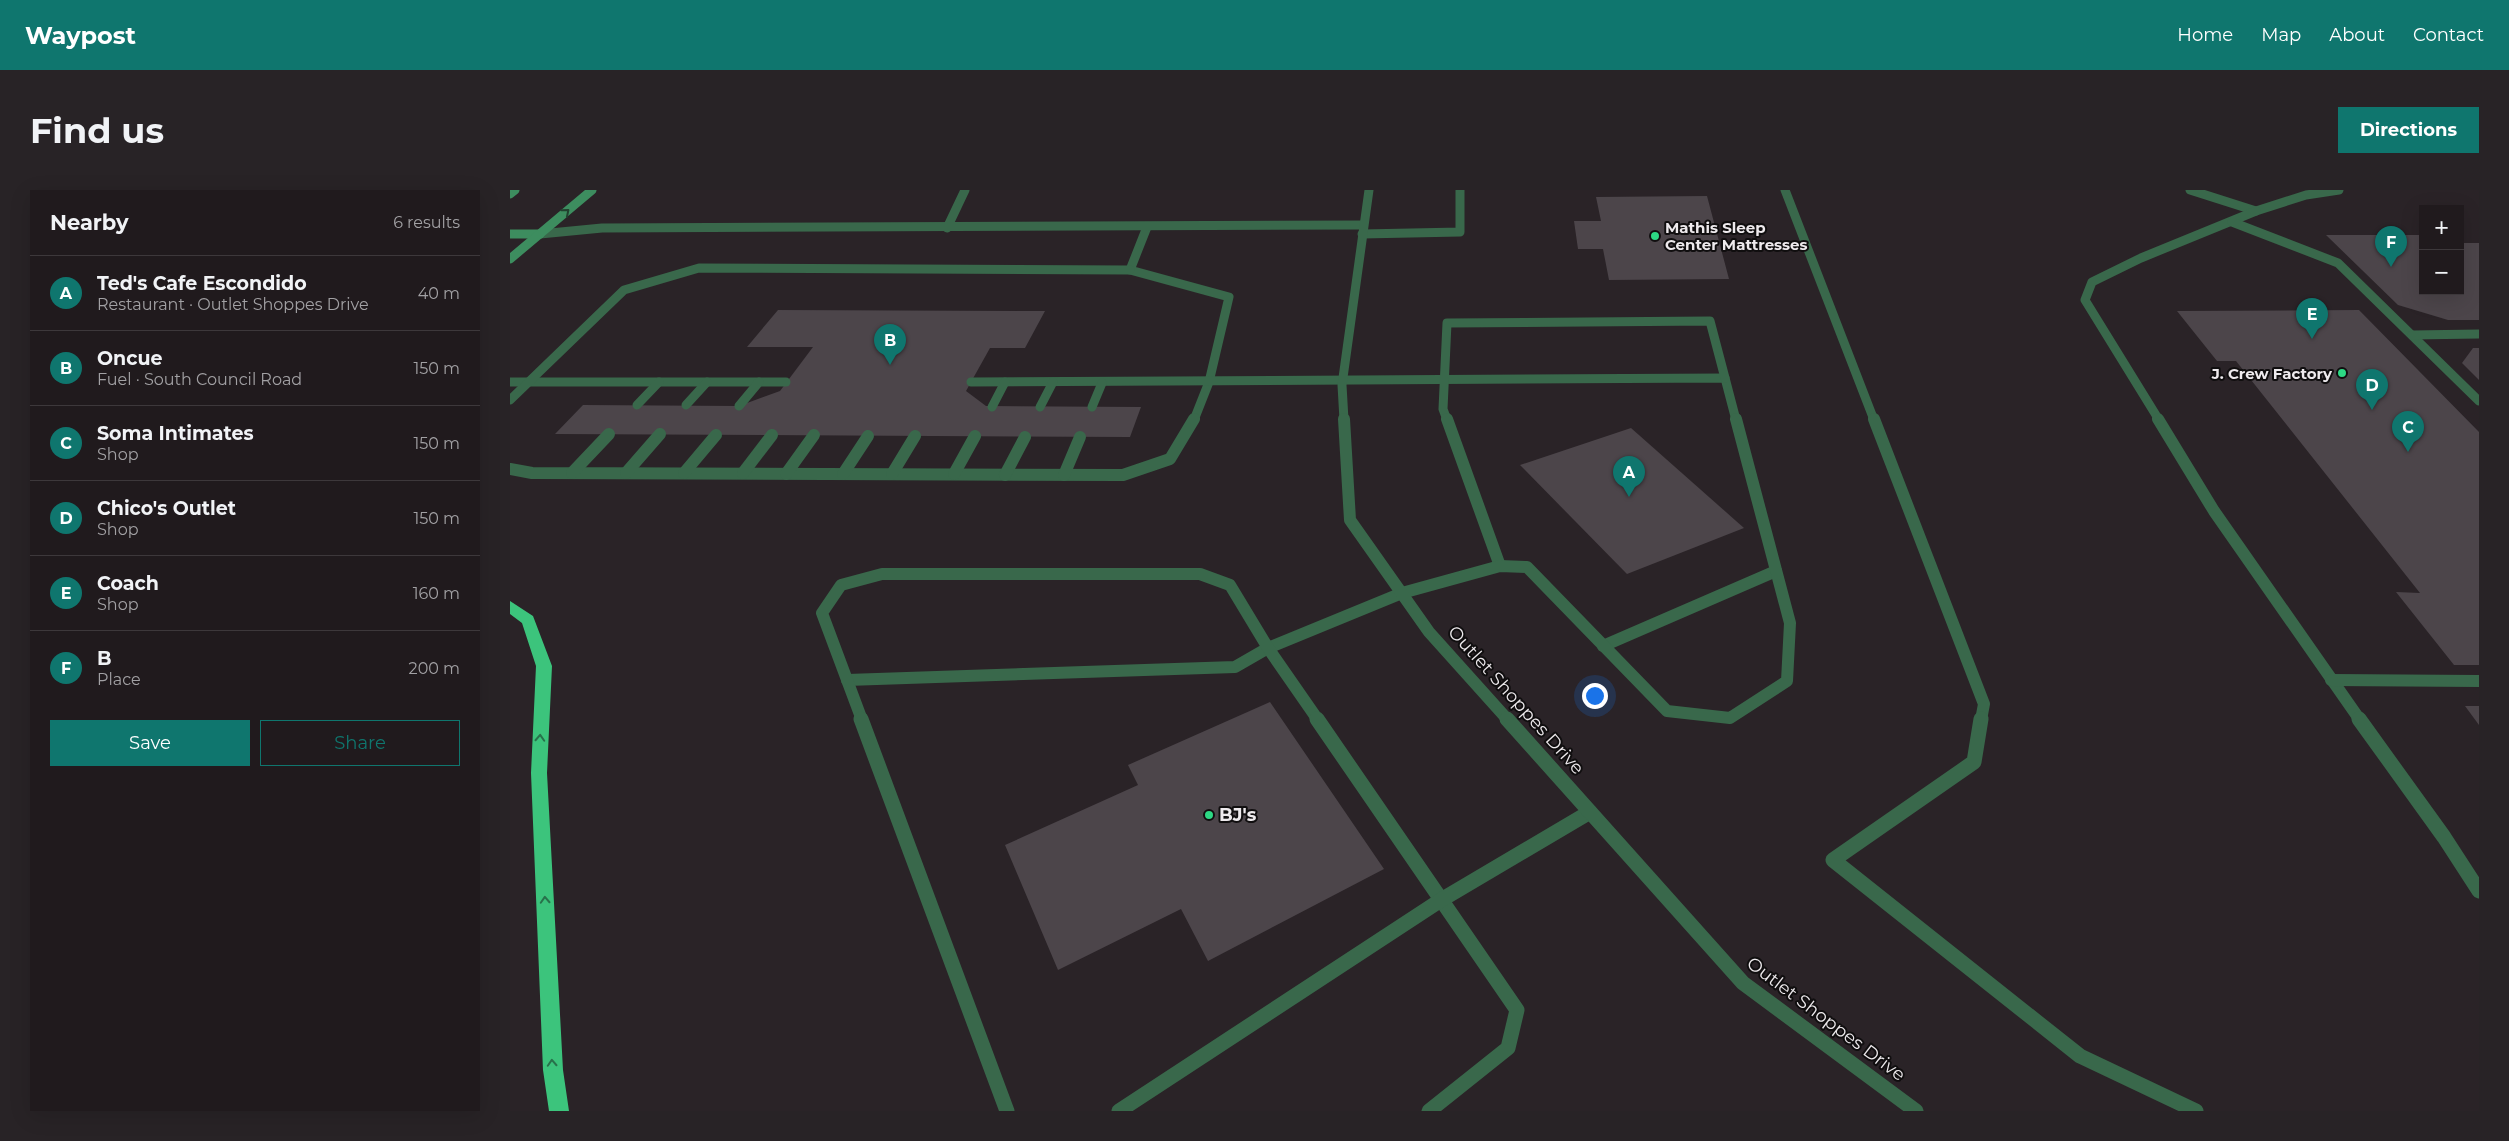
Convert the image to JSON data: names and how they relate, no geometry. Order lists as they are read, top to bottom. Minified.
{"streets":{"street":["Outlet Shoppes Drive"]},"places":["Mathis Sleep Center Mattresses","J. Crew Factory","BJ's"],"page":{"header":"Waypost","nav":["Home","Map","About","Contact"],"buttons":["Directions",["Save","Share"]],"title":"Find us","heading":["Nearby","6 results"],"map_buttons":["+","−"],"pins":["F","E","B","D","C","A"],"list":[{"mark":"A","name":"Ted's Cafe Escondido","note":"Restaurant · Outlet Shoppes Drive","value":"40 m"},{"mark":"B","name":"Oncue","note":"Fuel · South Council Road","value":"150 m"},{"mark":"C","name":"Soma Intimates","note":"Shop","value":"150 m"},{"mark":"D","name":"Chico's Outlet","note":"Shop","value":"150 m"},{"mark":"E","name":"Coach","note":"Shop","value":"160 m"},{"mark":"F","name":"B","note":"Place","value":"200 m"}]}}
